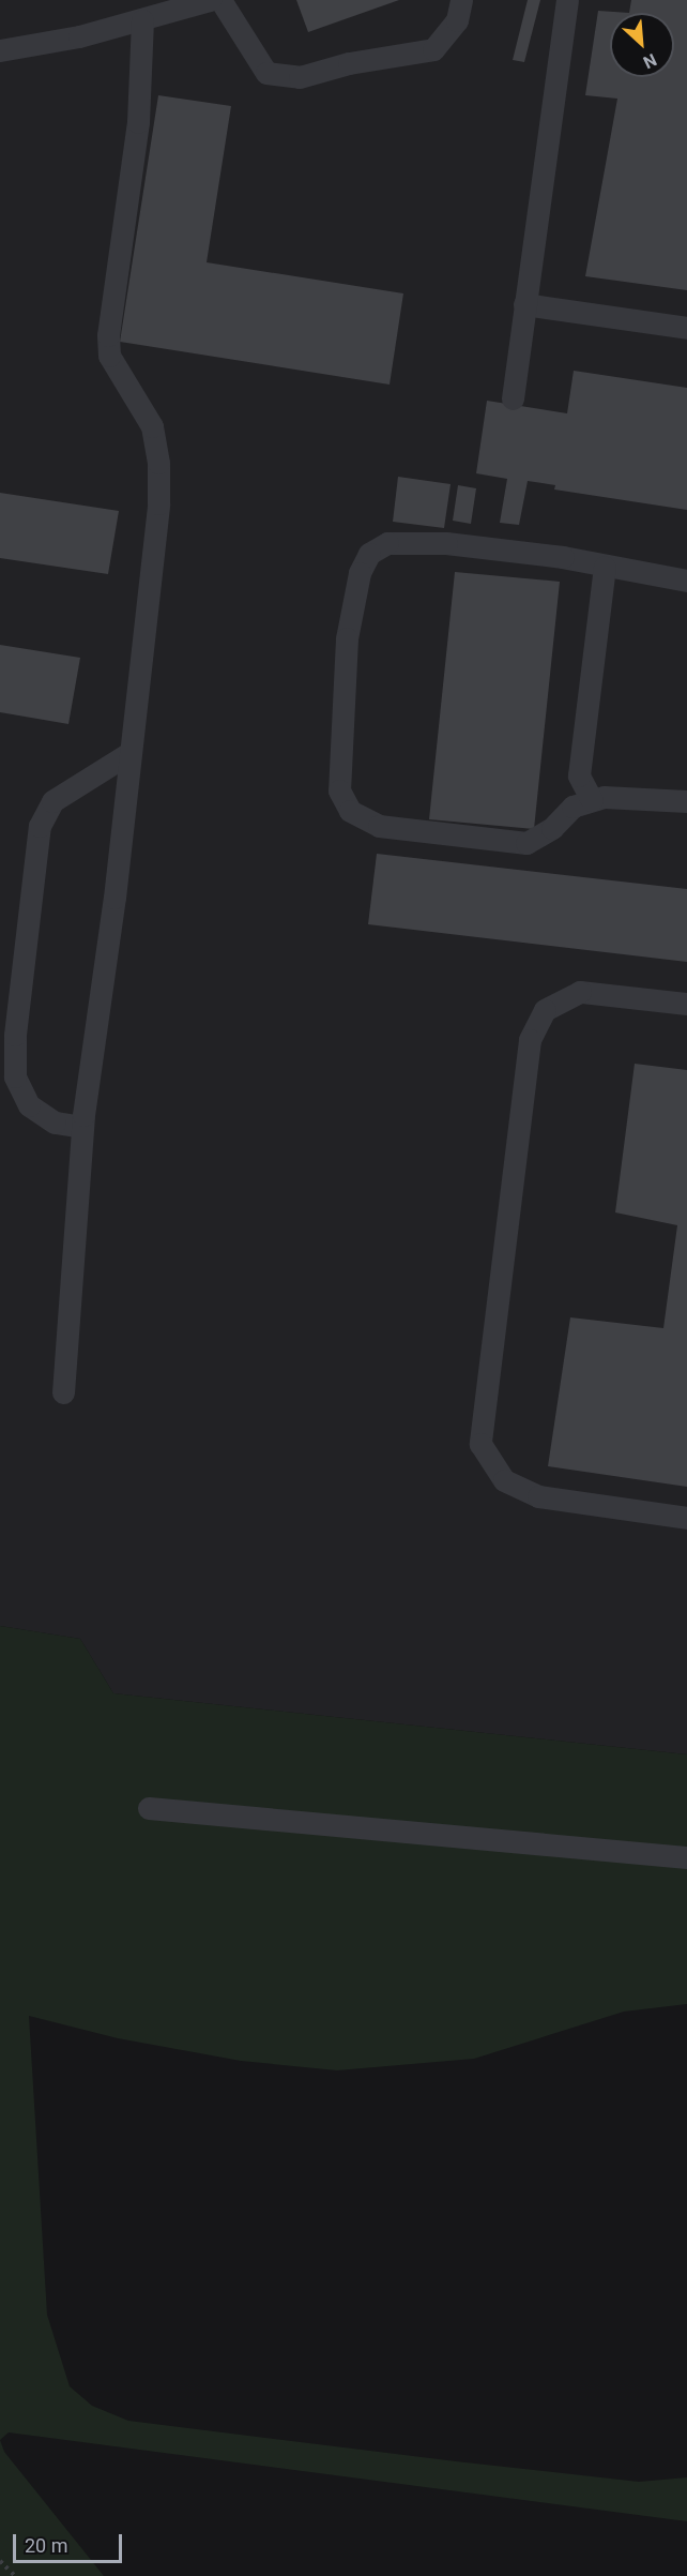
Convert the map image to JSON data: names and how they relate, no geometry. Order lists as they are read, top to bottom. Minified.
{"scale_bar":"20 m","north":"bottom right"}
